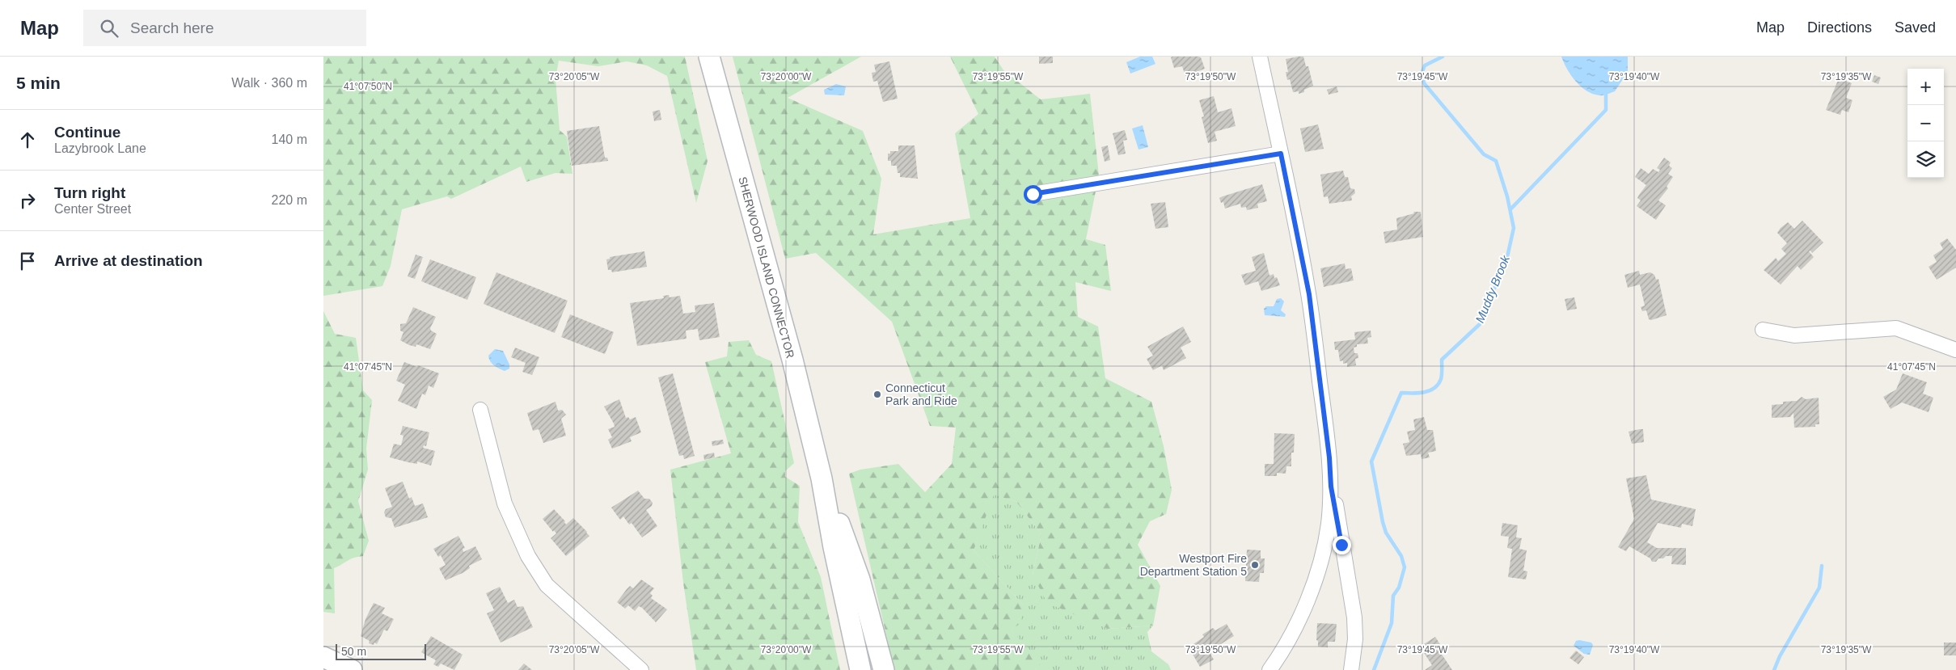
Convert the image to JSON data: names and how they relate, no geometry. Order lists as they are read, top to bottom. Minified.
{"streets":{"main road":["SHERWOOD ISLAND CONNECTOR"]},"water":["Muddy Brook"],"places":["Connecticut Park and Ride","Westport Fire Department Station 5"],"scale_bar":"50 m","page":{"header":"Map","search":"Search here","nav":["Map","Directions","Saved"],"heading":["5 min","Walk · 360 m"],"map_buttons":["+","−"],"list":[["Continue","Lazybrook Lane","140 m"],["Turn right","Center Street","220 m"],"Arrive at destination"],"scale":"50 m"},"coordinates":["73°20'05\"W","73°20'00\"W","73°19'55\"W","73°19'50\"W","73°19'45\"W","73°19'40\"W","73°19'35\"W","41°07'50\"N","41°07'45\"N"]}
